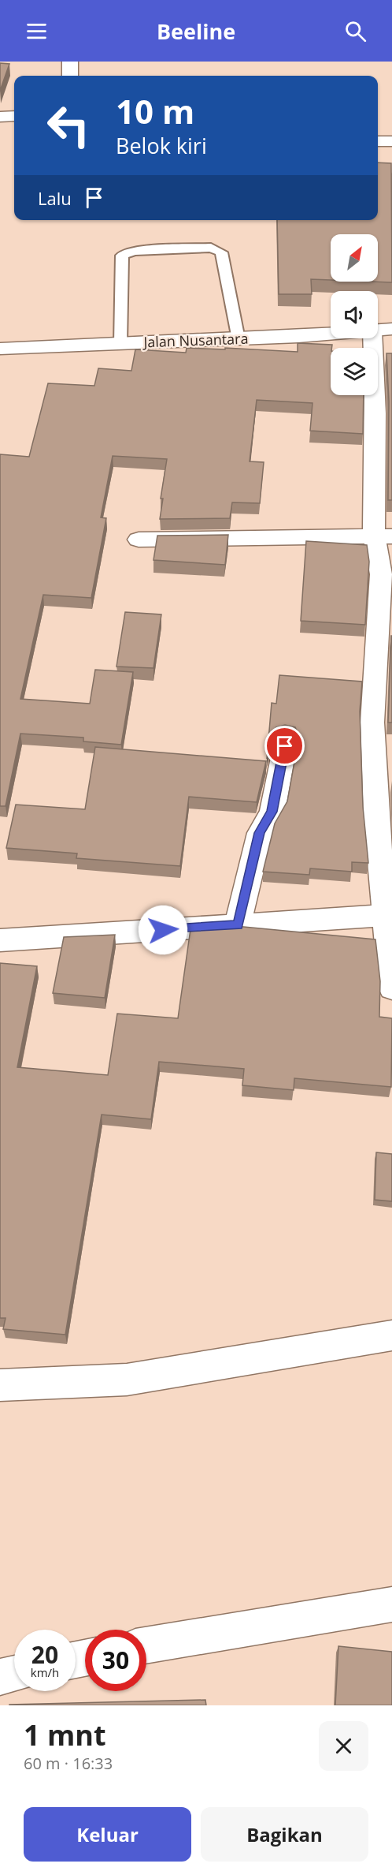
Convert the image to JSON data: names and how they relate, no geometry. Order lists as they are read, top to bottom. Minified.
{"streets":{"main road":["Jalan Nusantara"]},"north":"top right","page":{"header":"Beeline","turn":["10 m","Belok kiri"],"then":"Lalu","speed":"20 km/h","limit":"30","heading":["1 mnt","60 m · 16:33"],"buttons":["Keluar","Bagikan"]}}
